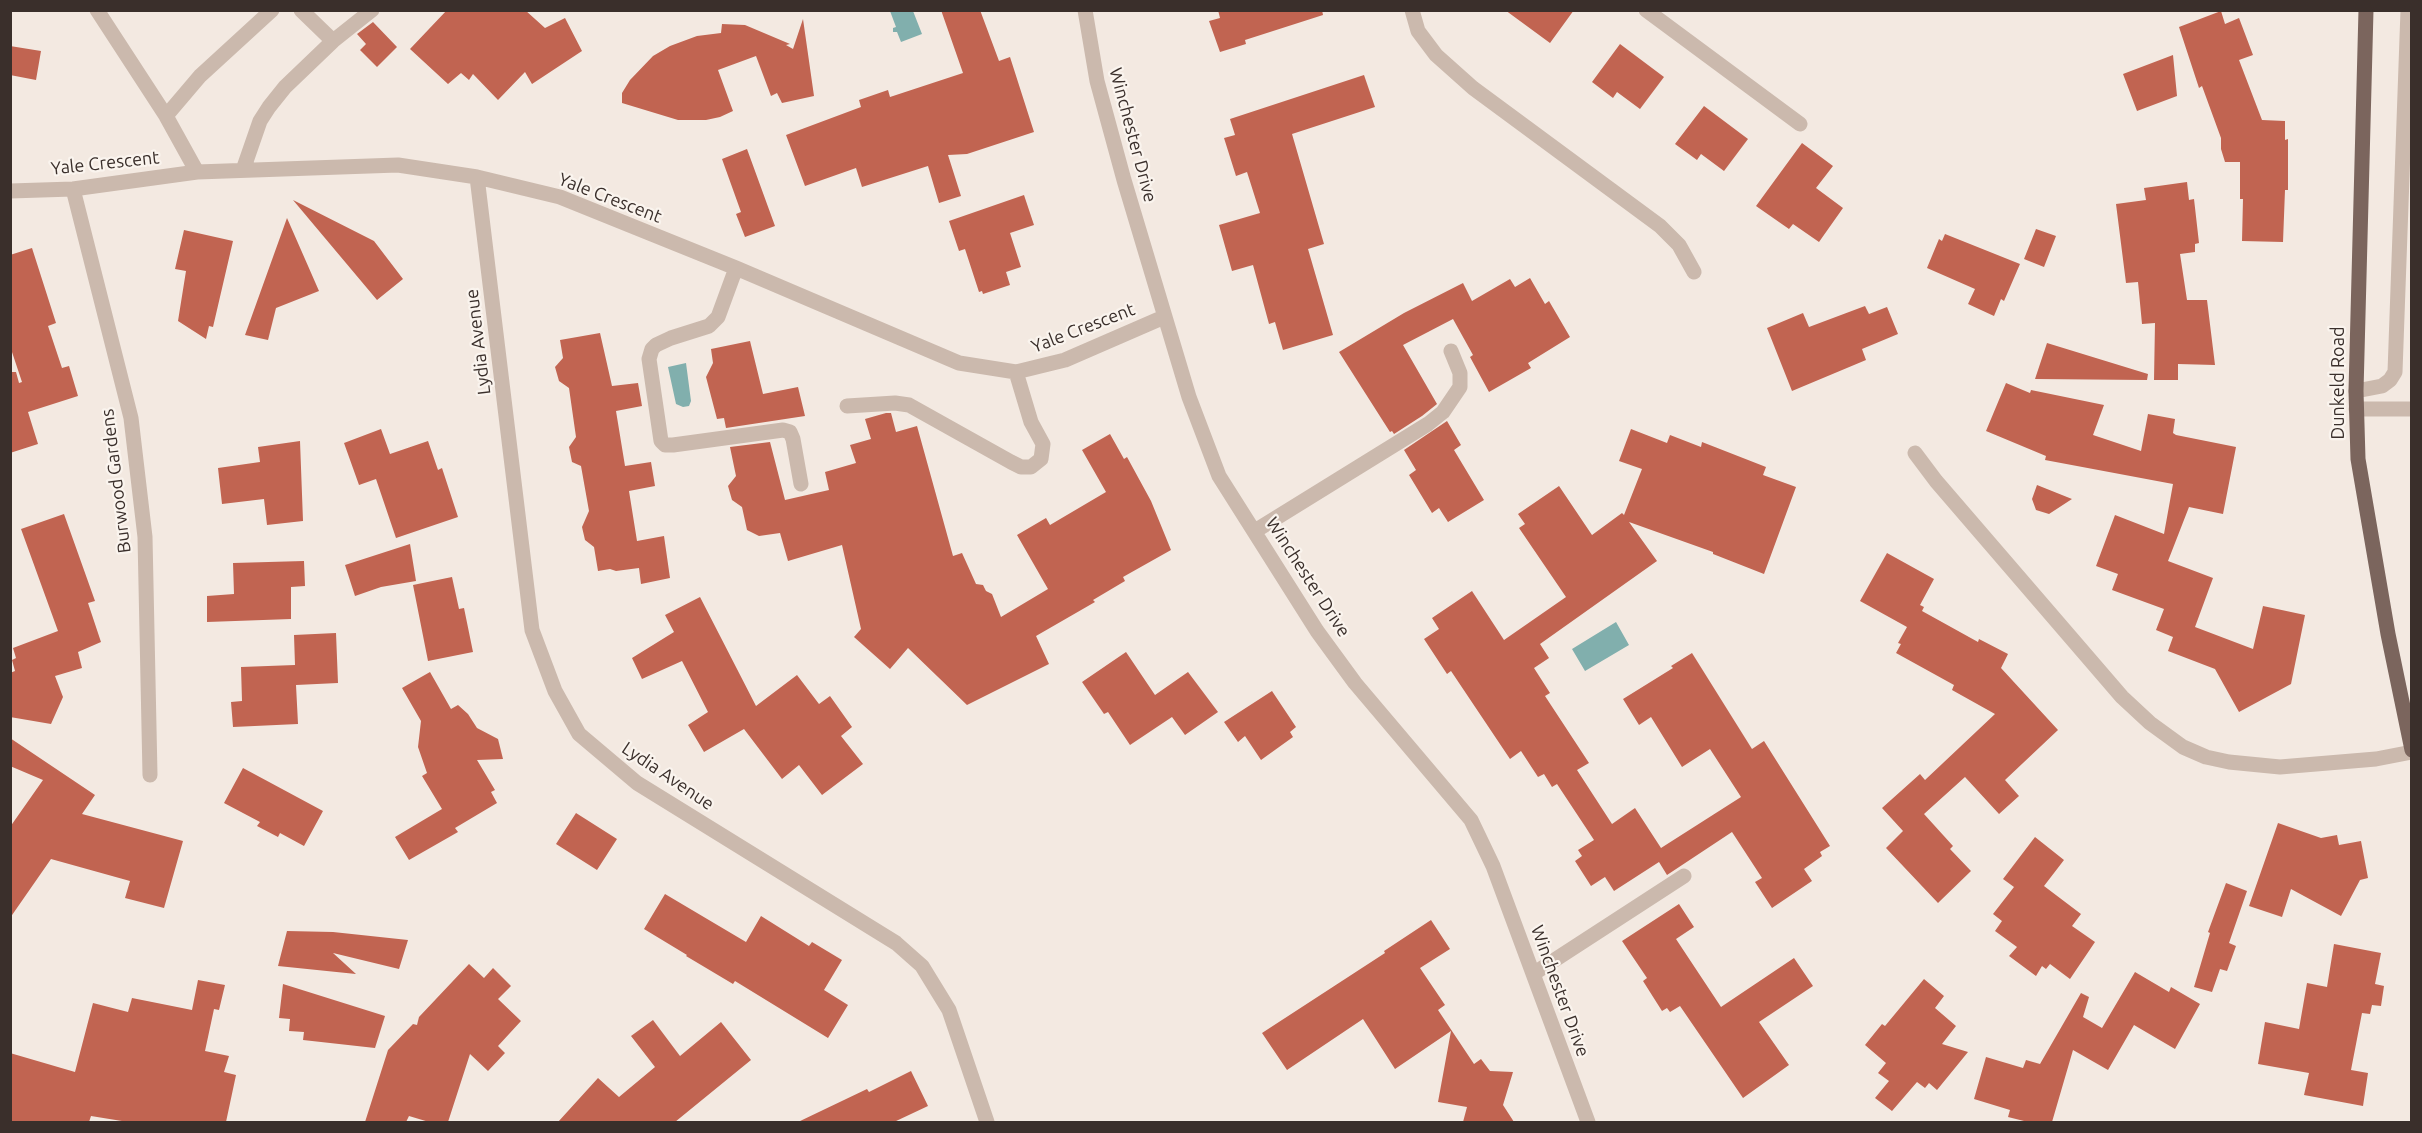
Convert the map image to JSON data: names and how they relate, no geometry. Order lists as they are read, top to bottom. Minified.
{"streets":{"main road":["Dunkeld Road"],"street":["Winchester Drive","Yale Crescent","Lydia Avenue","Burwood Gardens"]},"crossings":[["Winchester Drive","Yale Crescent"],["Yale Crescent","Lydia Avenue"],["Yale Crescent","Burwood Gardens"]]}
